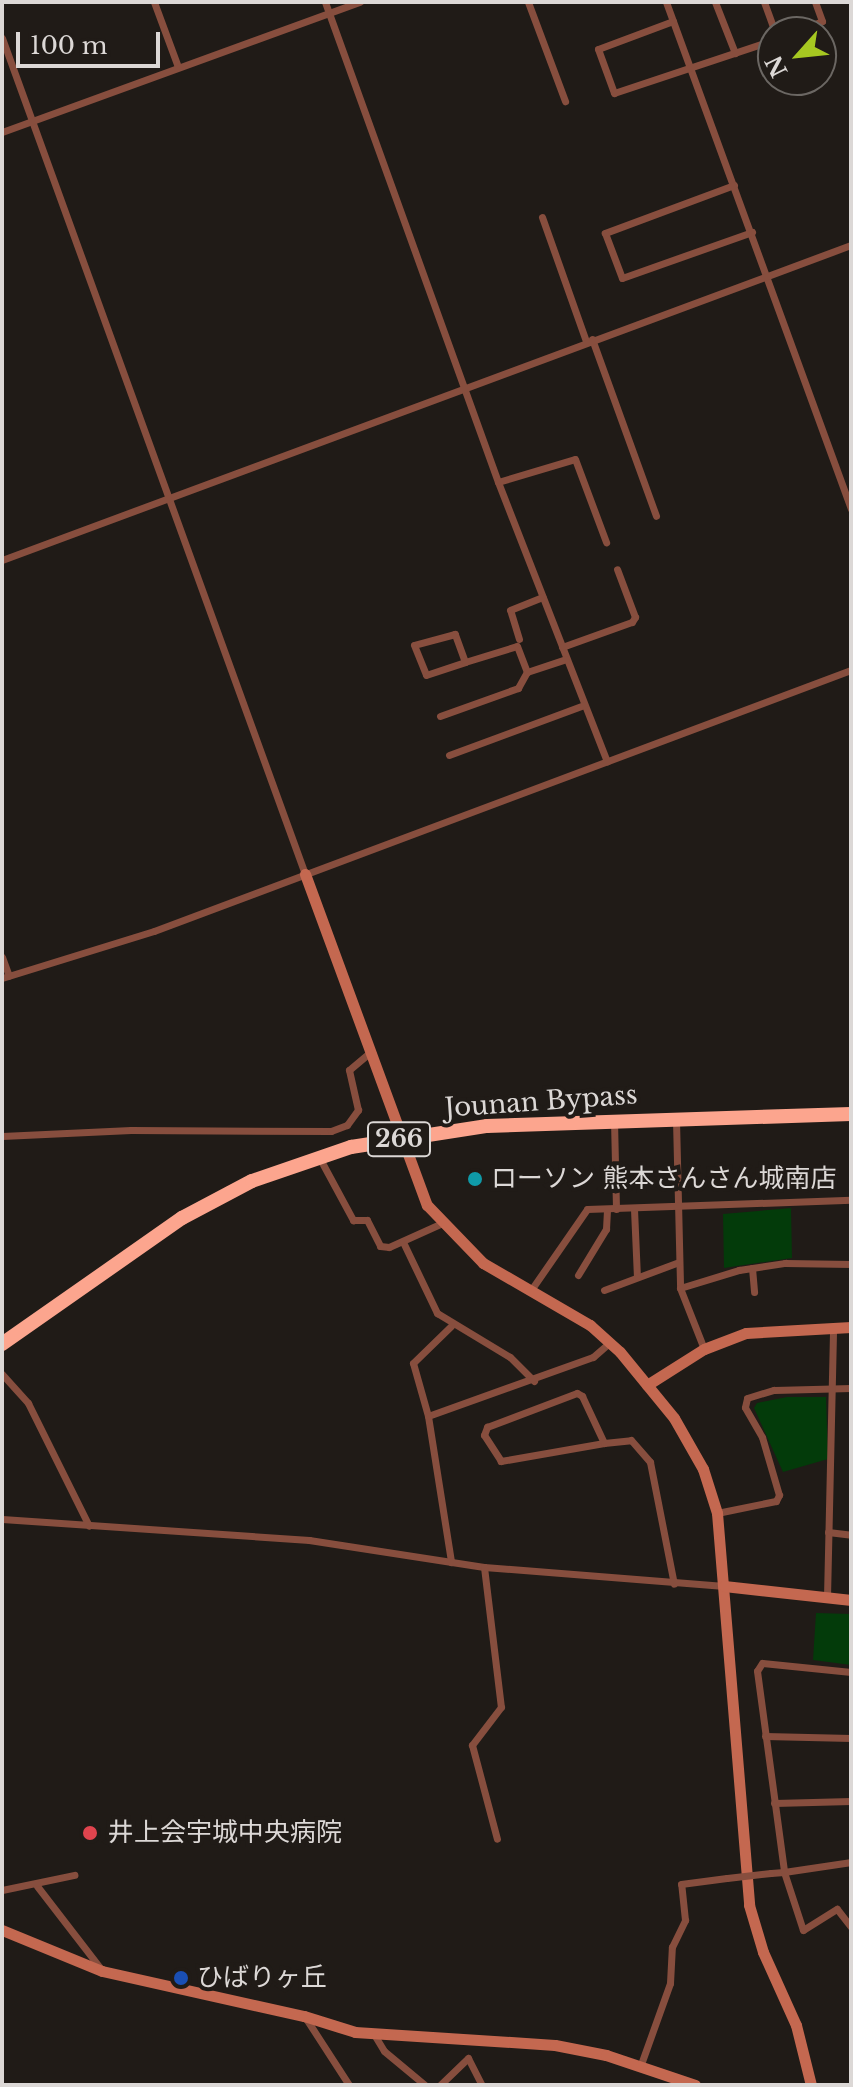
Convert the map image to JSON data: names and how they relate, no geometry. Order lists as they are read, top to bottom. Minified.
{"streets":{"highway":["Jounan Bypass","266"]},"places":["ローソン 熊本さんさん城南店","井上会宇城中央病院","ひばりヶ丘"],"scale_bar":"100 m","north":"bottom left"}
